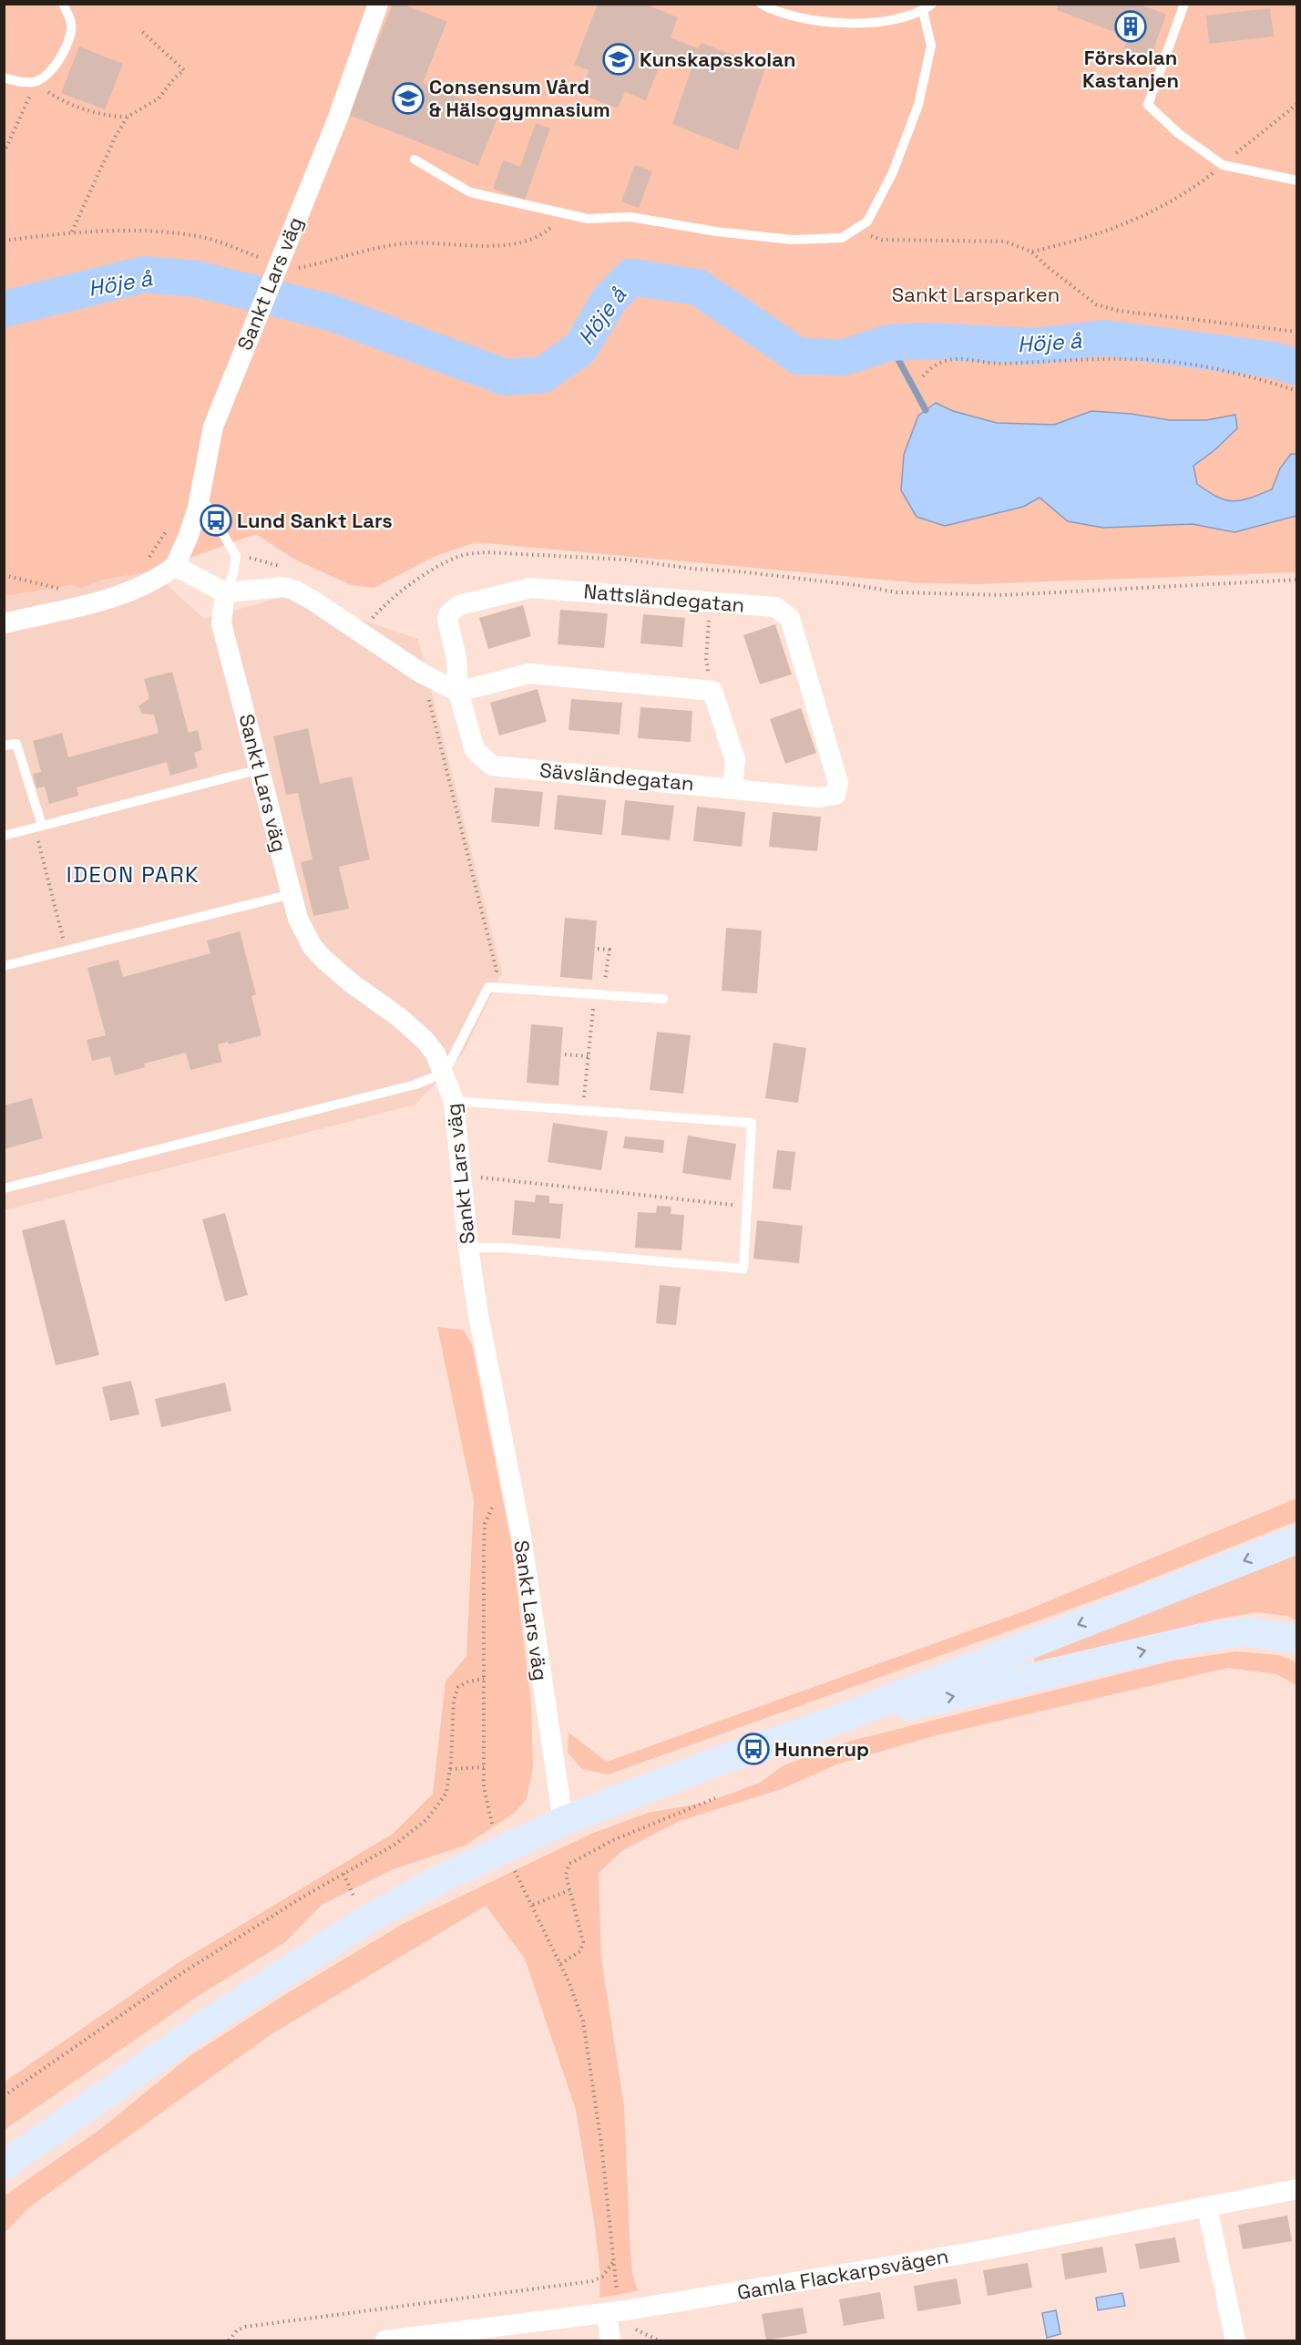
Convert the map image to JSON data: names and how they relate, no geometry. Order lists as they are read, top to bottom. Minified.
{"streets":{"street":["Sankt Lars väg","Nattsländegatan","Sävsländegatan","Gamla Flackarpsvägen"]},"crossings":[["Nattsländegatan","Sävsländegatan"]],"districts":["IDEON PARK"],"water":["Höje å"],"parks":["Sankt Larsparken"],"places":{"building":["Förskolan Kastanjen"],"school or university":["Kunskapsskolan","Consensum Vård & Hälsogymnasium"],"bus stop":["Lund Sankt Lars","Hunnerup"]}}
